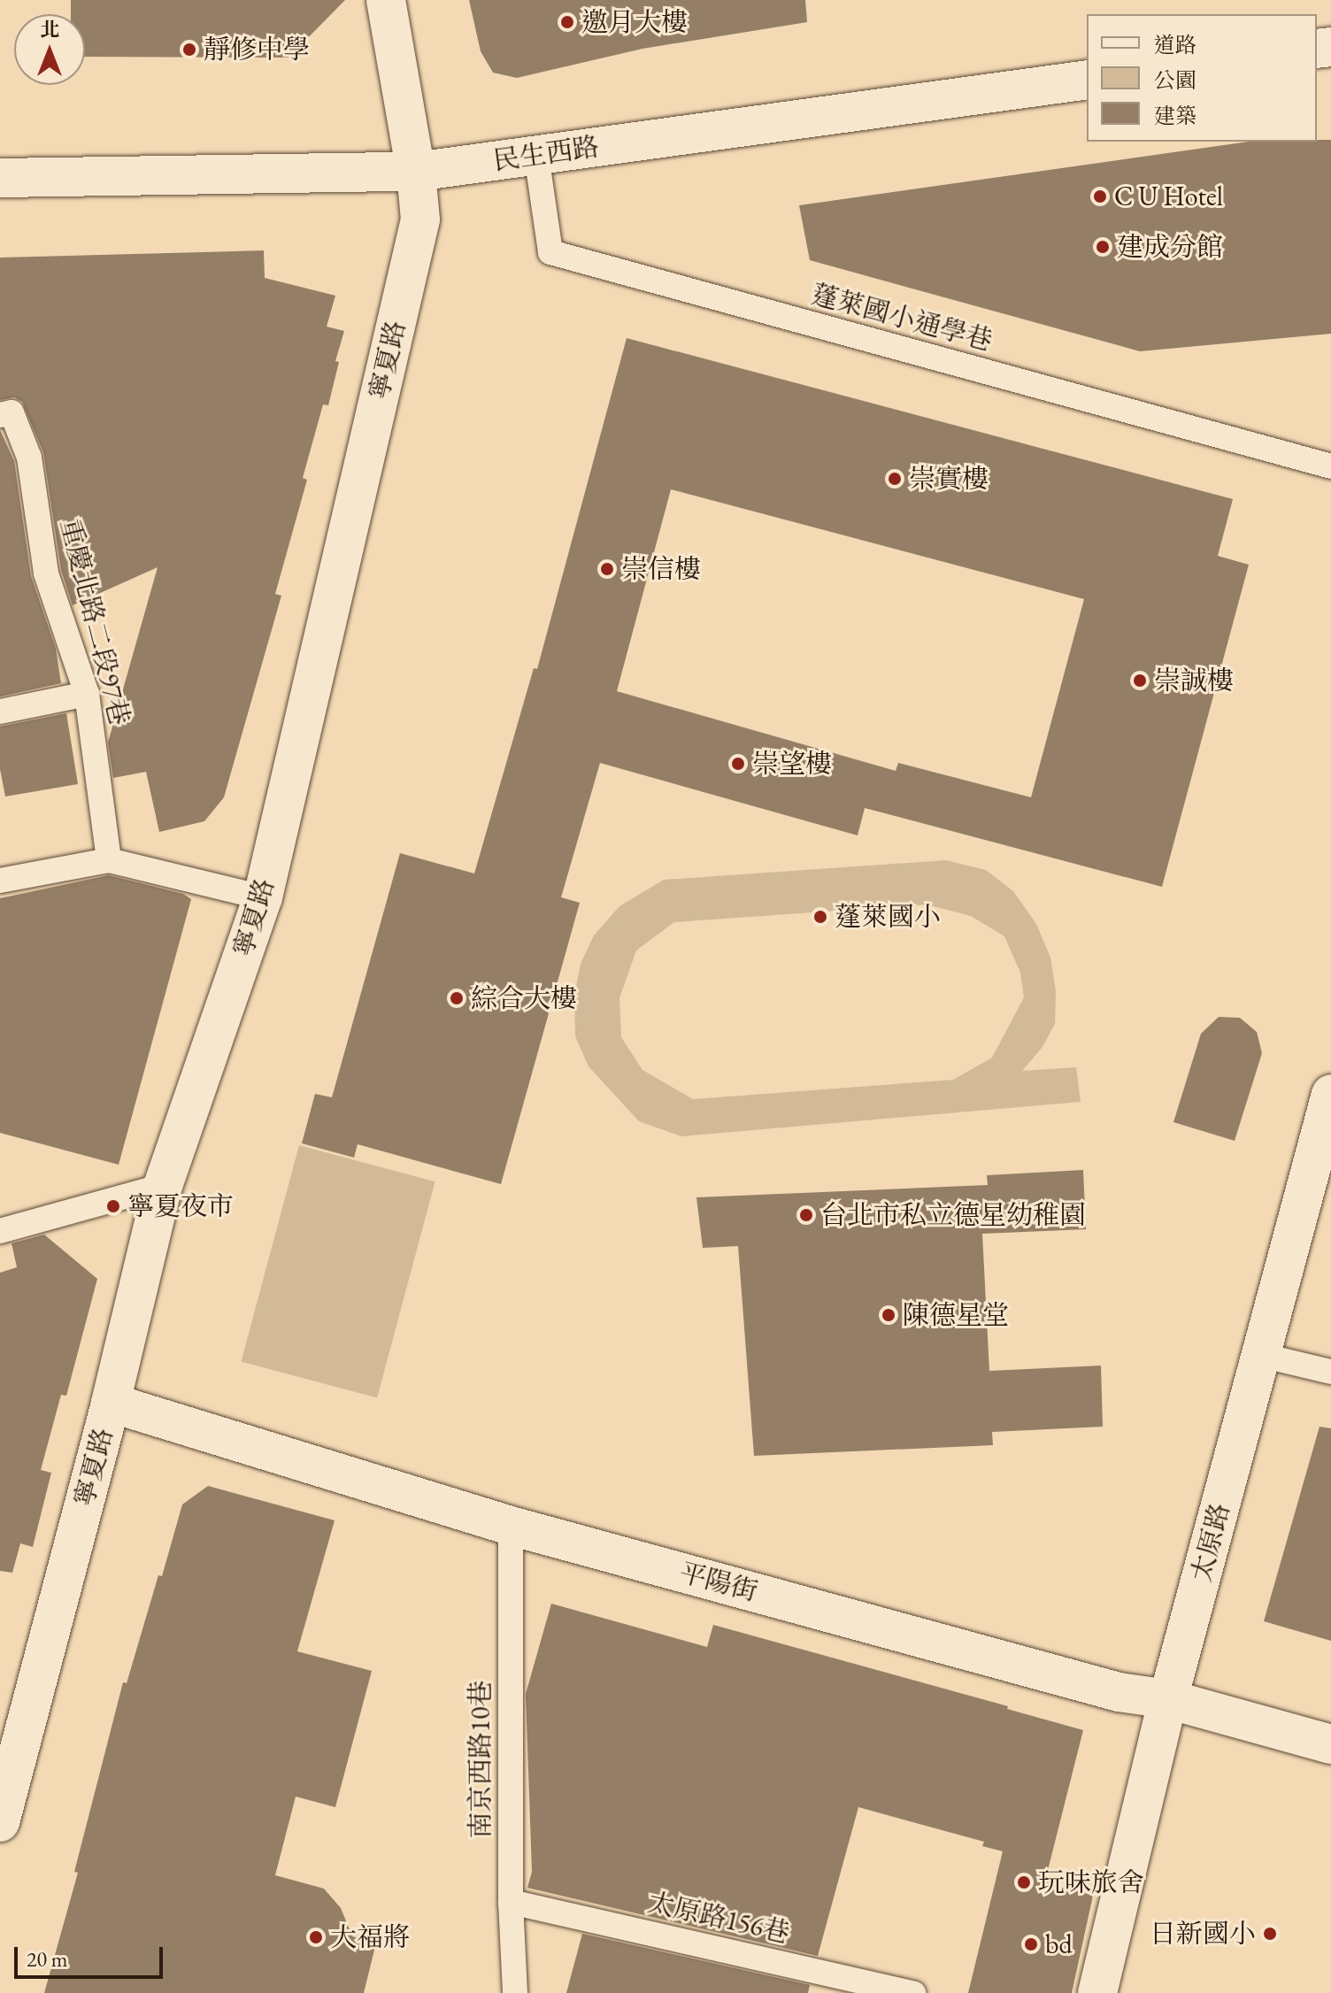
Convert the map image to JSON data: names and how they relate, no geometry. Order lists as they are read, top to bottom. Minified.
{"streets":{"street":["民生西路","寧夏路","太原路","平陽街"],"lane":["蓬萊國小通學巷","重慶北路二段97巷","南京西路10巷","太原路156巷"]},"crossings":[["民生西路","蓬萊國小通學巷"],["民生西路","寧夏路"],["寧夏路","平陽街"],["太原路","平陽街"],["平陽街","南京西路10巷"],["南京西路10巷","太原路156巷"]],"places":["邀月大樓","靜修中學","C U Hotel","建成分館","崇實樓","崇信樓","崇誠樓","崇望樓","蓬萊國小","綜合大樓","寧夏夜市","台北市私立德星幼稚園","陳德星堂","玩味旅舍","日新國小","大福將","bd"],"legend":["道路","公園","建築"],"scale_bar":"20 m","north":"top"}
